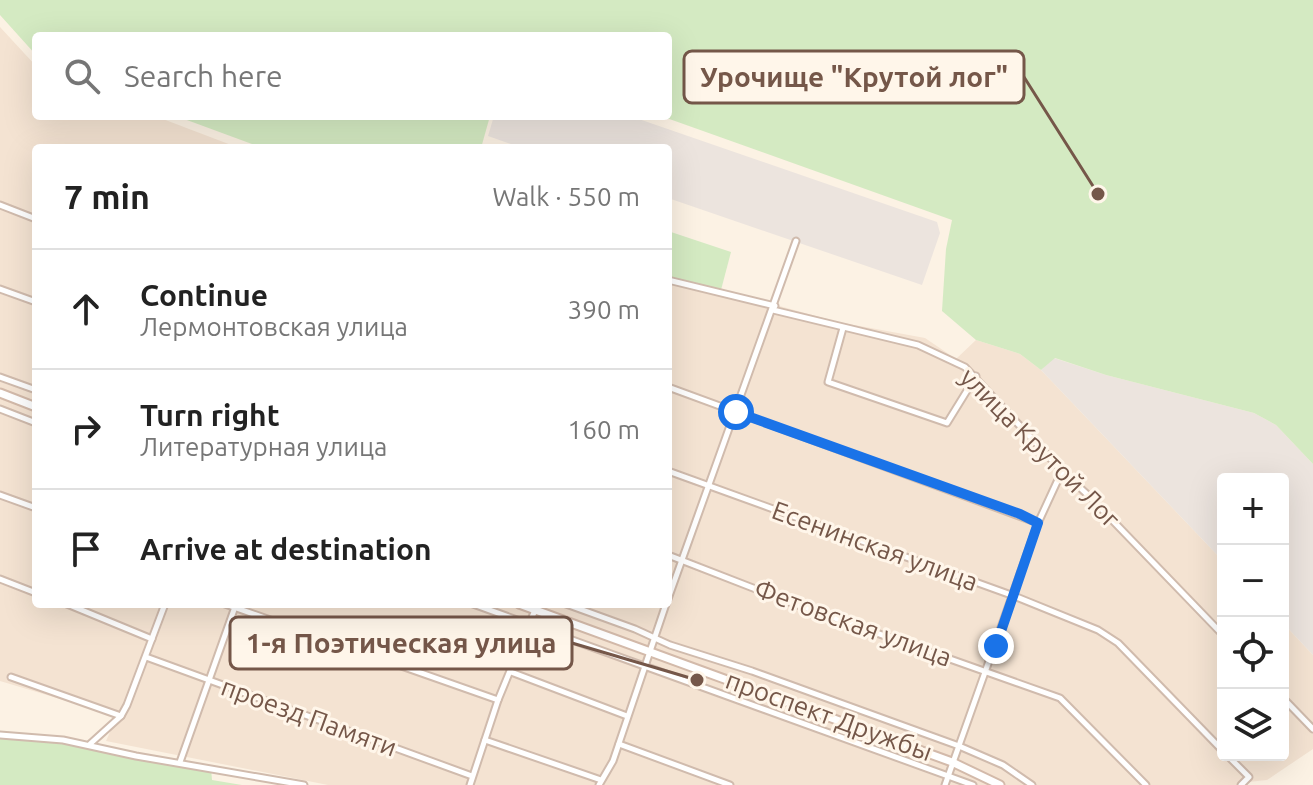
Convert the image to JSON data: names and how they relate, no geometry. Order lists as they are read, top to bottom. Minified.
{"streets":{"main road":["проспект Дружбы"],"street":["улица Крутой Лог","Есенинская улица","Фетовская улица","проезд Памяти"]},"places":["Урочище \"Крутой лог\"","1-я Поэтическая улица"],"page":{"search":"Search here","heading":["7 min","Walk · 550 m"],"list":[["Continue","Лермонтовская улица","390 m"],["Turn right","Литературная улица","160 m"],"Arrive at destination"],"map_buttons":["+","−"]}}
